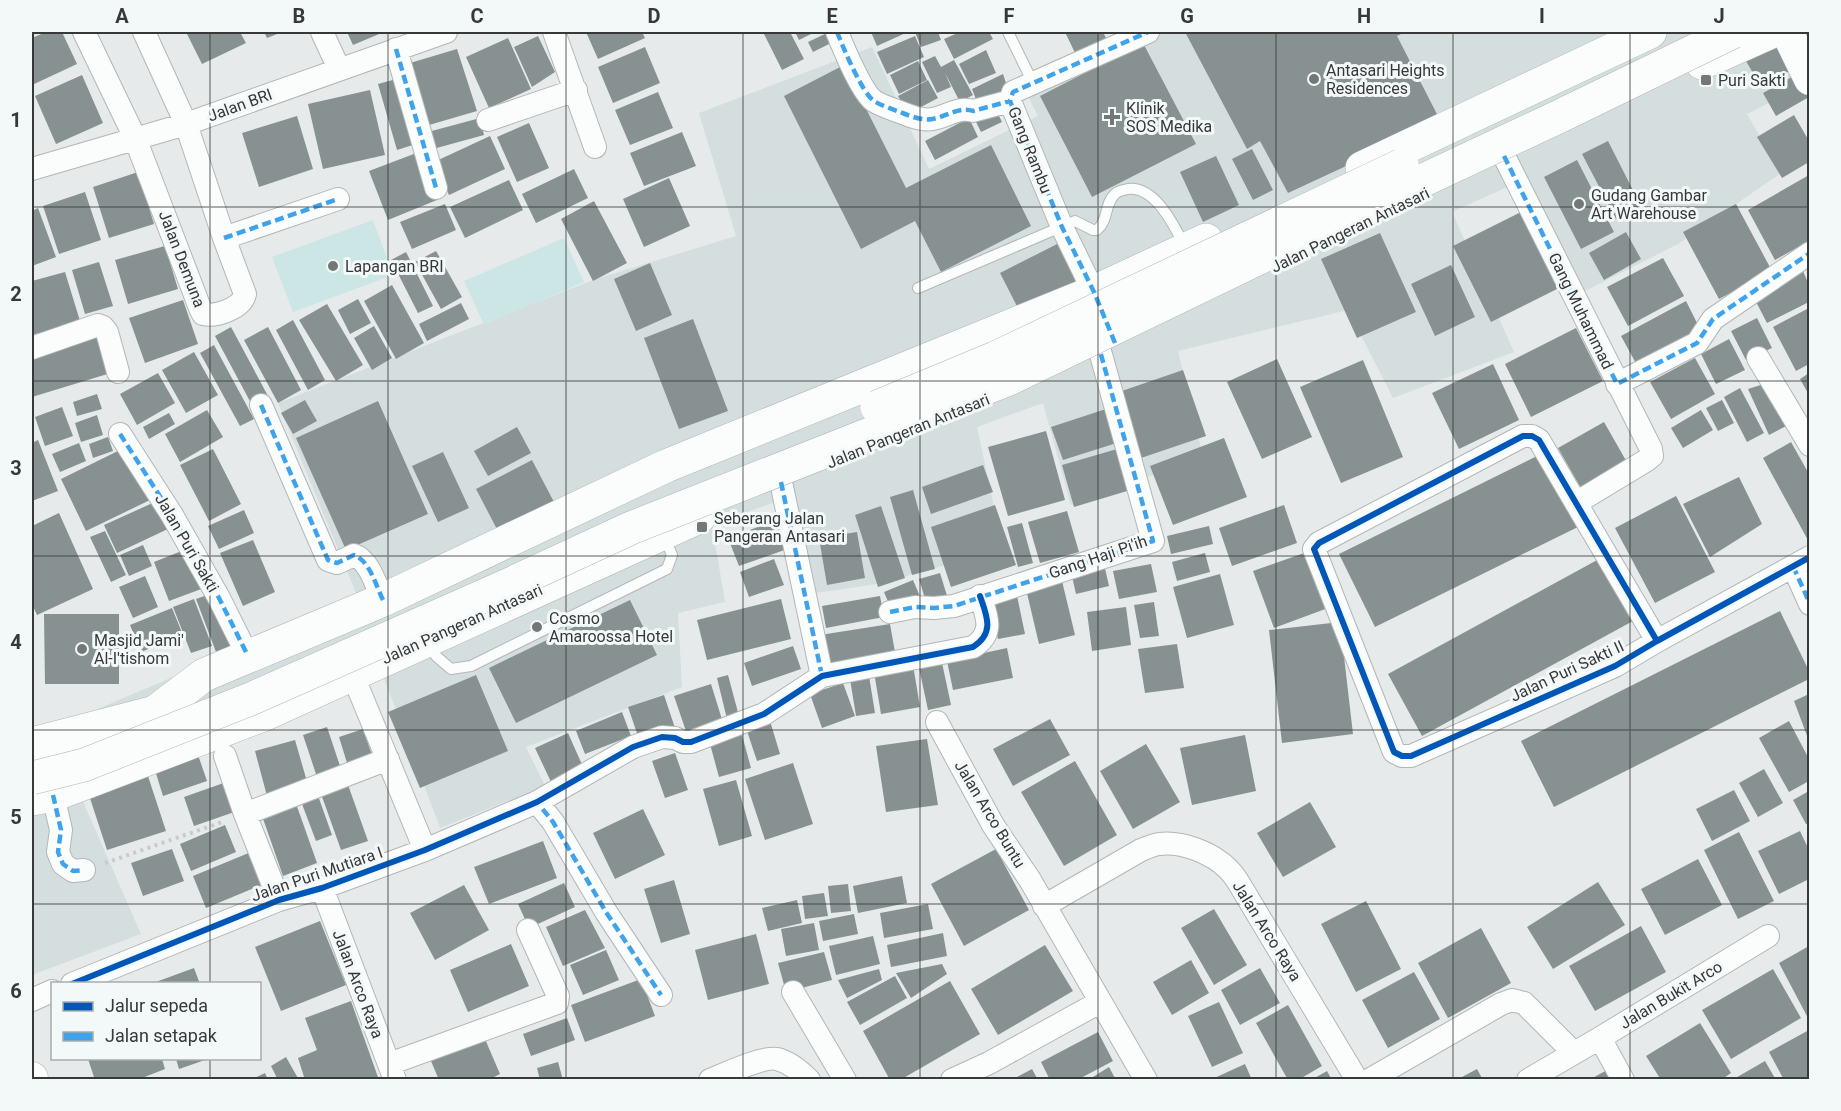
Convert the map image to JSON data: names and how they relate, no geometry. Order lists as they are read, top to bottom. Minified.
{"streets":{"main road":["Jalan Pangeran Antasari"],"street":["Jalan BRI","Gang Rambu","Jalan Demuna","Gang Muhammad","Jalan Puri Sakti","Gang Haji Pi'ih","Jalan Puri Sakti II","Jalan Arco Buntu","Jalan Puri Mutiara I","Jalan Arco Raya","Jalan Bukit Arco"]},"crossings":[["Jalan BRI","Jalan Demuna"],["Gang Rambu","Jalan Pangeran Antasari"],["Gang Rambu","Gang Haji Pi'ih"],["Jalan Pangeran Antasari","Gang Muhammad"],["Jalan Pangeran Antasari","Gang Haji Pi'ih"],["Jalan Arco Buntu","Jalan Arco Raya"],["Jalan Puri Mutiara I","Jalan Arco Raya"]],"places":{"other":["Antasari Heights Residences","Gudang Gambar Art Warehouse","Lapangan BRI","Cosmo Amaroossa Hotel","Masjid Jami' Al-I'tishom"],"transit":["Puri Sakti","Seberang Jalan Pangeran Antasari"],"health":["Klinik SOS Medika"]},"legend":["Jalur sepeda","Jalan setapak"],"grid":{"columns":["A","B","C","D","E","F","G","H","I","J"],"rows":["1","2","3","4","5","6"]}}
